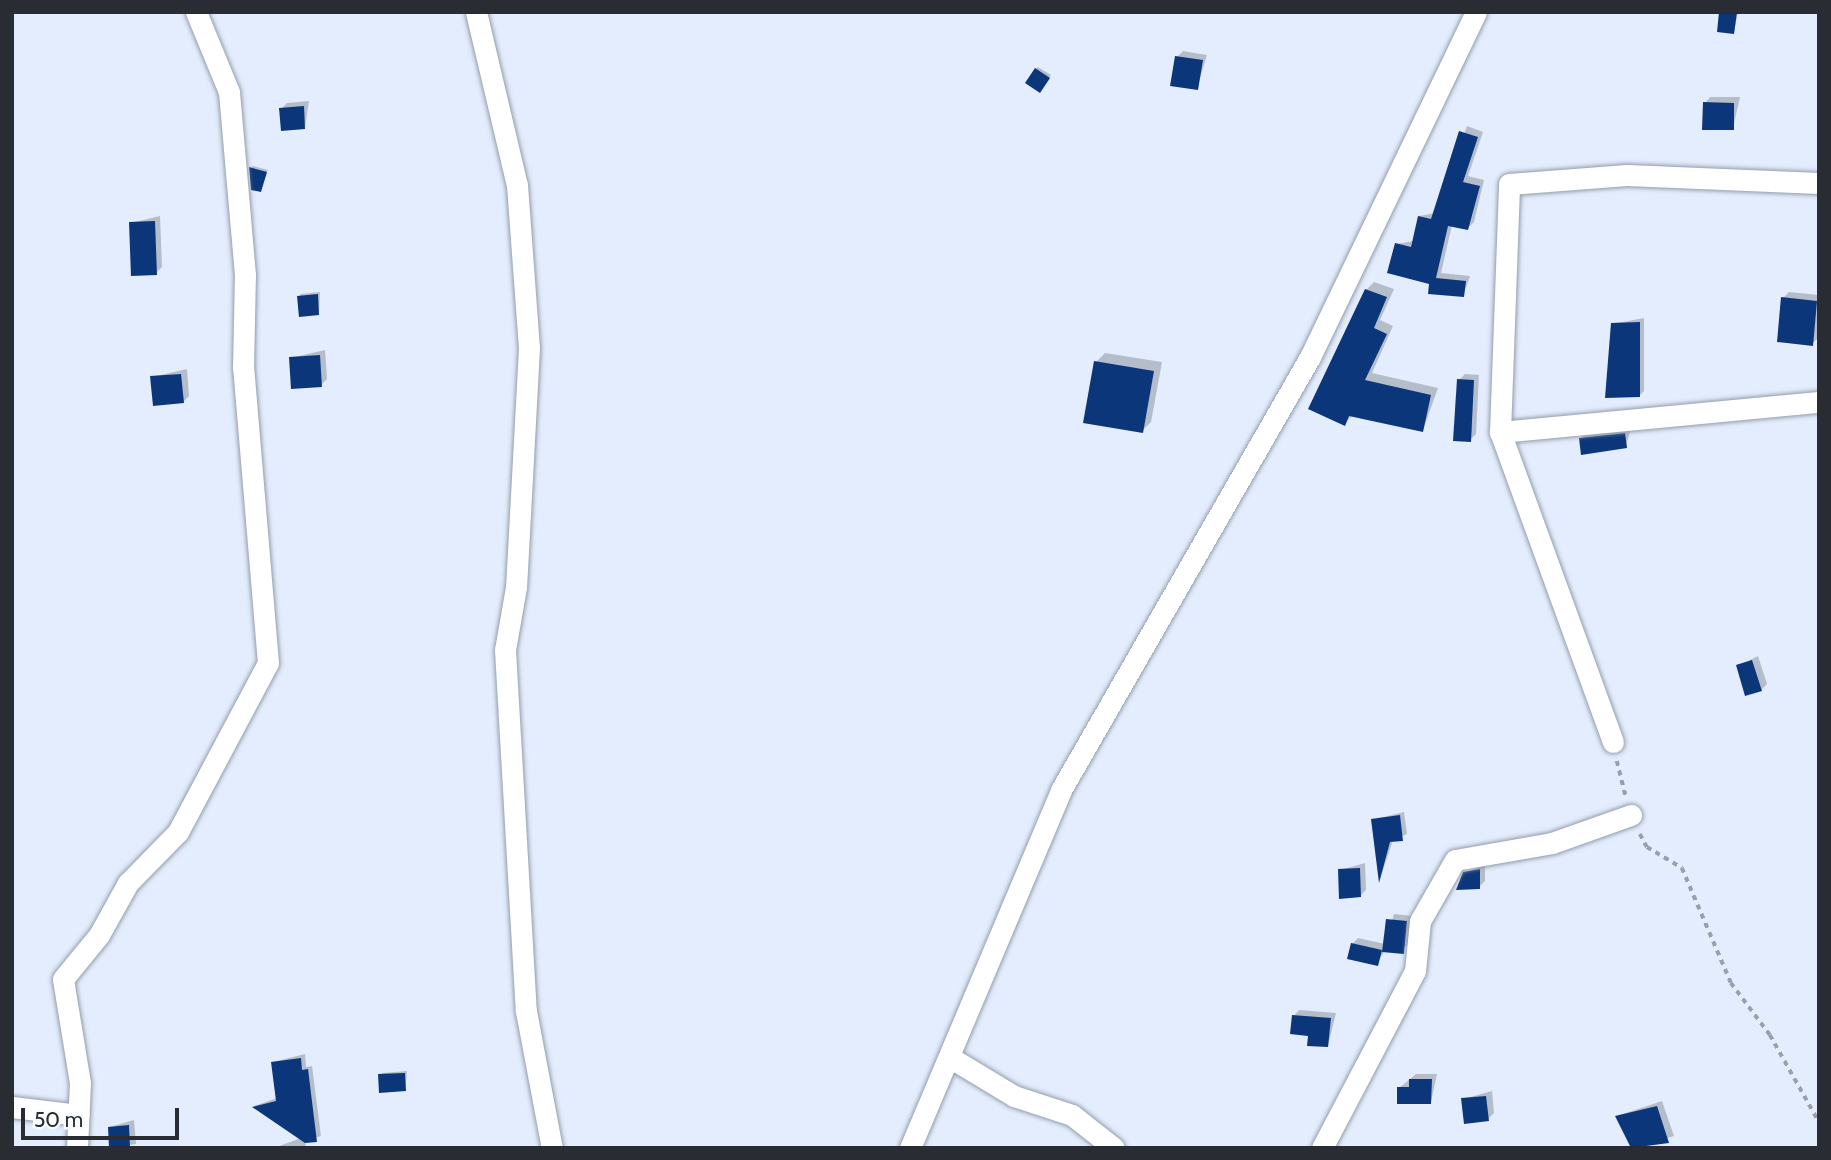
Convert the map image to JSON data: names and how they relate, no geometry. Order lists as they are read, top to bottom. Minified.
{"scale_bar":"50 m"}
